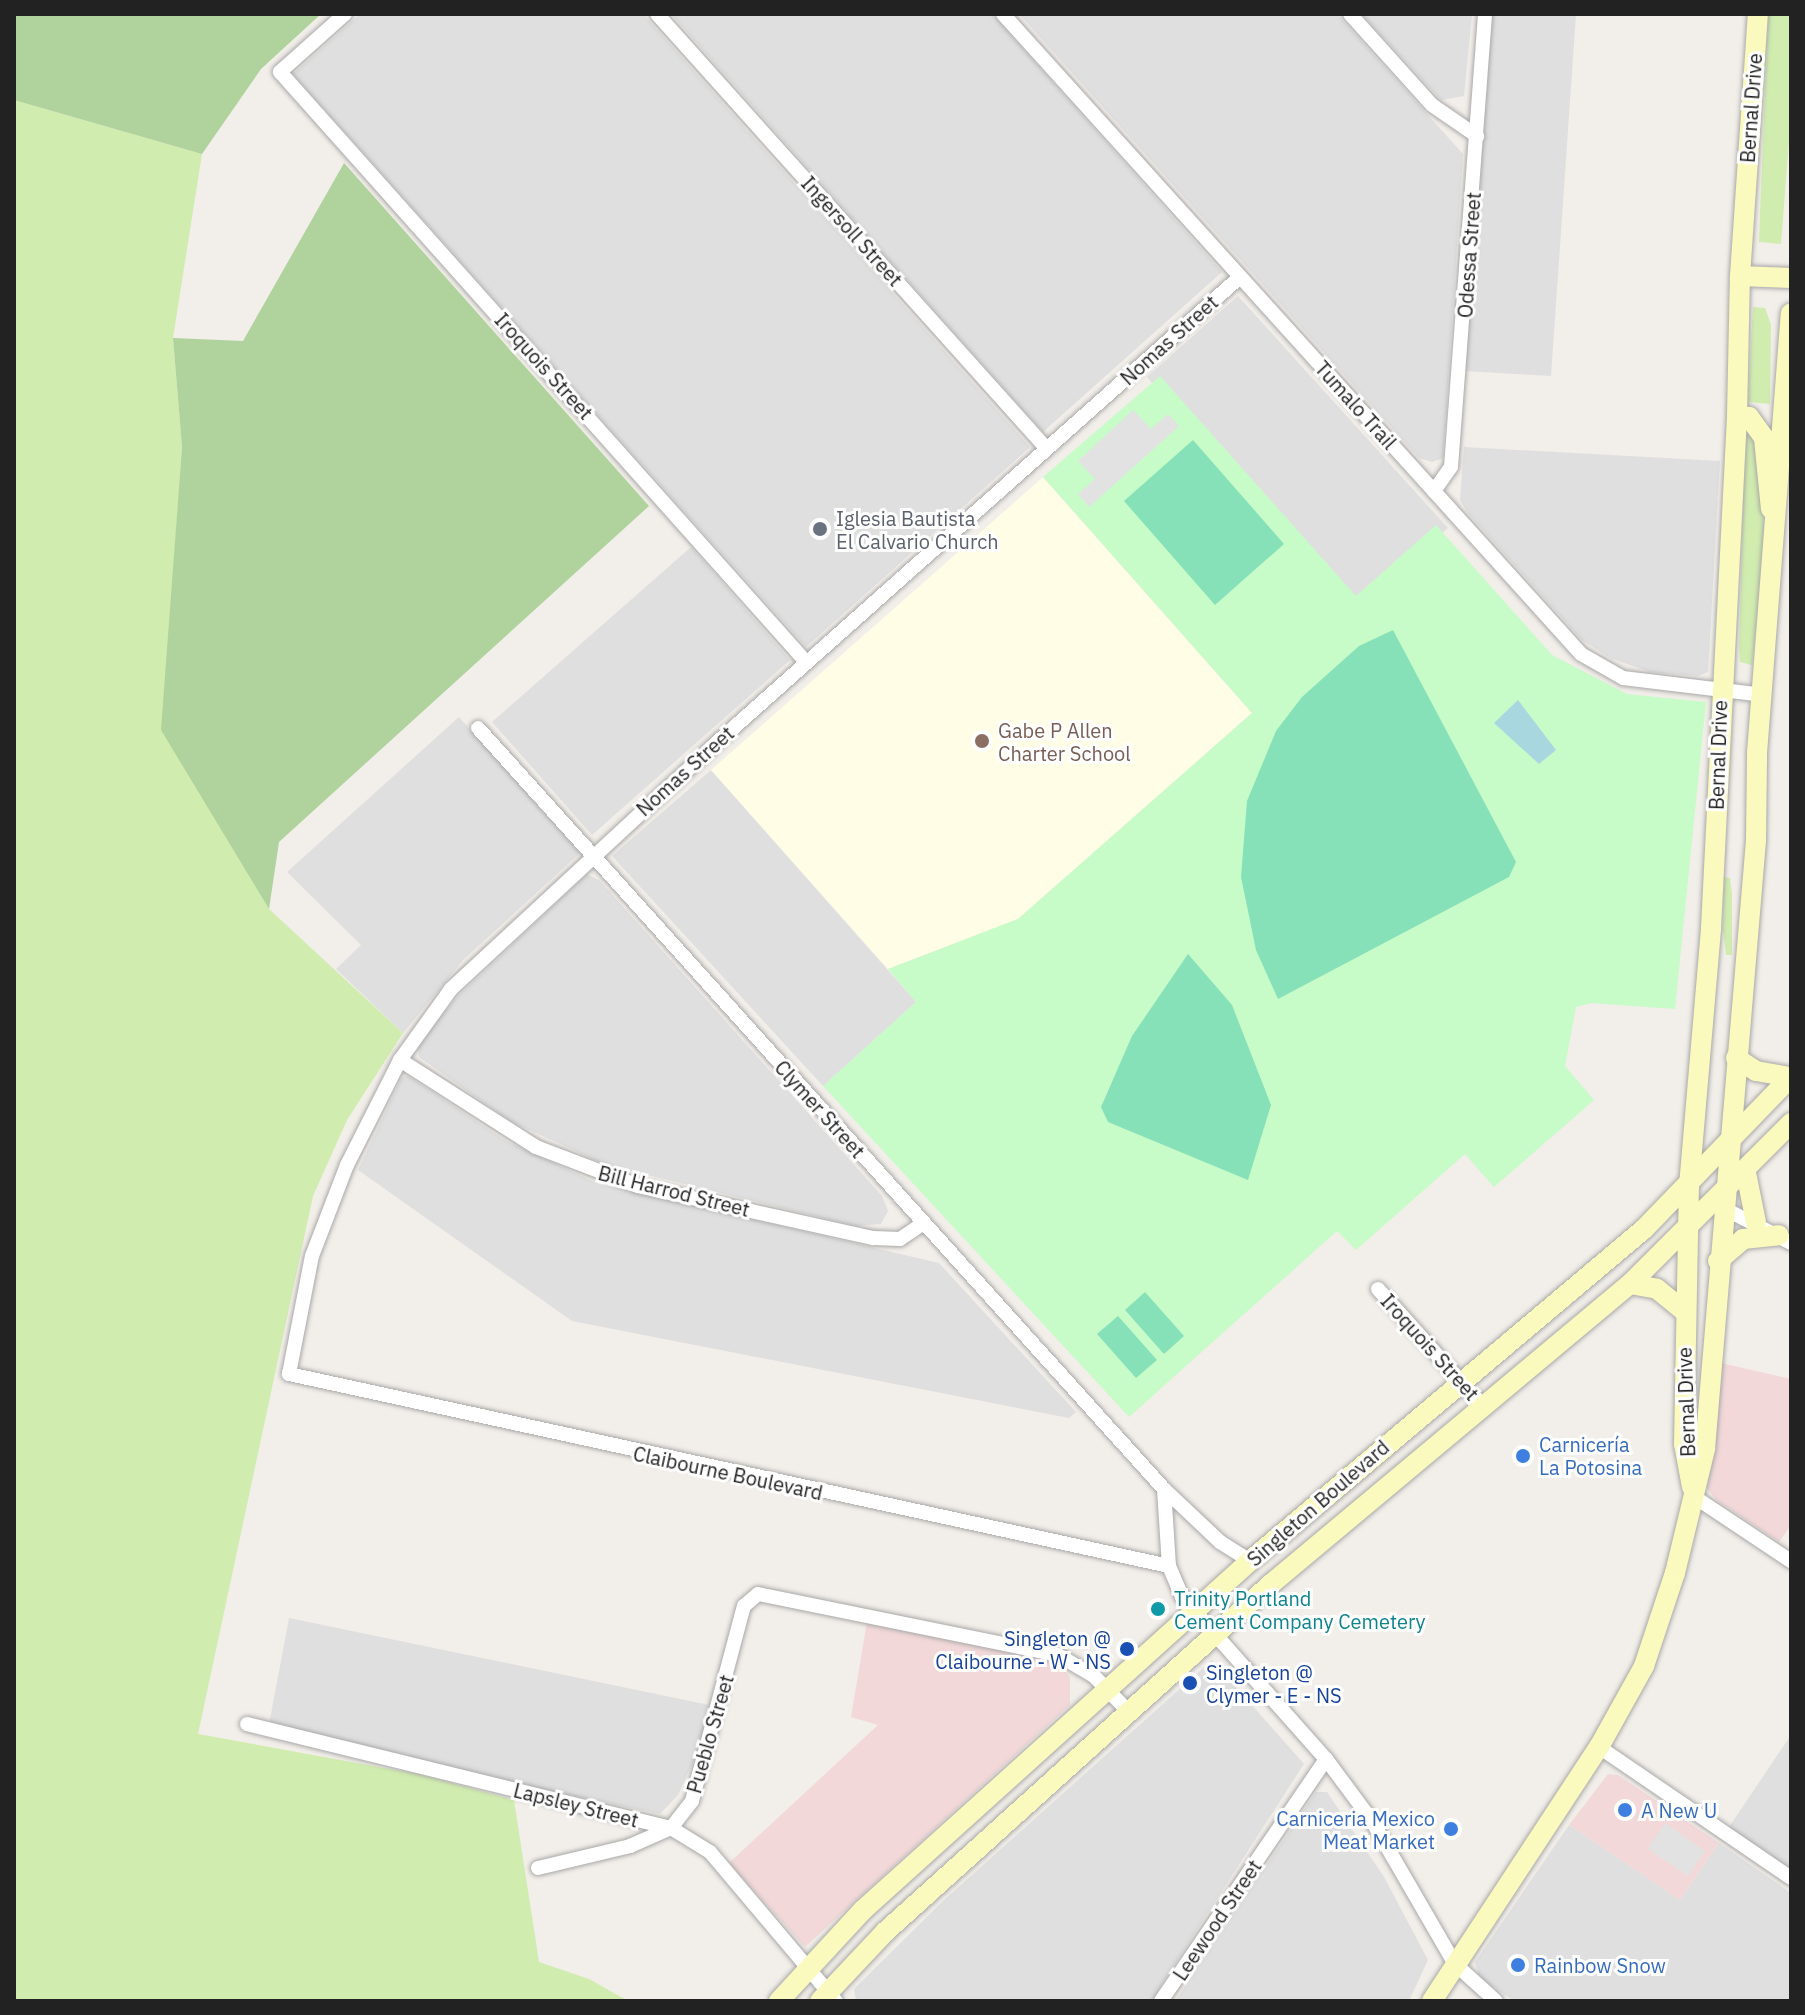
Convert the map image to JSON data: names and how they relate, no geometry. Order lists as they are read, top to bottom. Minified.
{"streets":{"street":["Bernal Drive","Ingersoll Street","Odessa Street","Nomas Street","Iroquois Street","Tumalo Trail","Clymer Street","Bill Harrod Street","Claibourne Boulevard","Singleton Boulevard","Pueblo Street","Lapsley Street","Leewood Street"]},"crossings":[["Bernal Drive","Tumalo Trail"],["Bernal Drive","Singleton Boulevard"],["Ingersoll Street","Nomas Street"],["Odessa Street","Tumalo Trail"],["Nomas Street","Iroquois Street"],["Nomas Street","Tumalo Trail"],["Nomas Street","Clymer Street"],["Nomas Street","Bill Harrod Street"],["Nomas Street","Claibourne Boulevard"],["Iroquois Street","Singleton Boulevard"],["Clymer Street","Bill Harrod Street"],["Clymer Street","Singleton Boulevard"],["Singleton Boulevard","Pueblo Street"],["Singleton Boulevard","Lapsley Street"],["Pueblo Street","Lapsley Street"]],"places":["Iglesia Bautista El Calvario Church","Gabe P Allen Charter School","Carnicería La Potosina","Trinity Portland Cement Company Cemetery","Singleton @ Claibourne - W - NS","Singleton @ Clymer - E - NS","A New U","Carniceria Mexico Meat Market","Rainbow Snow"]}
